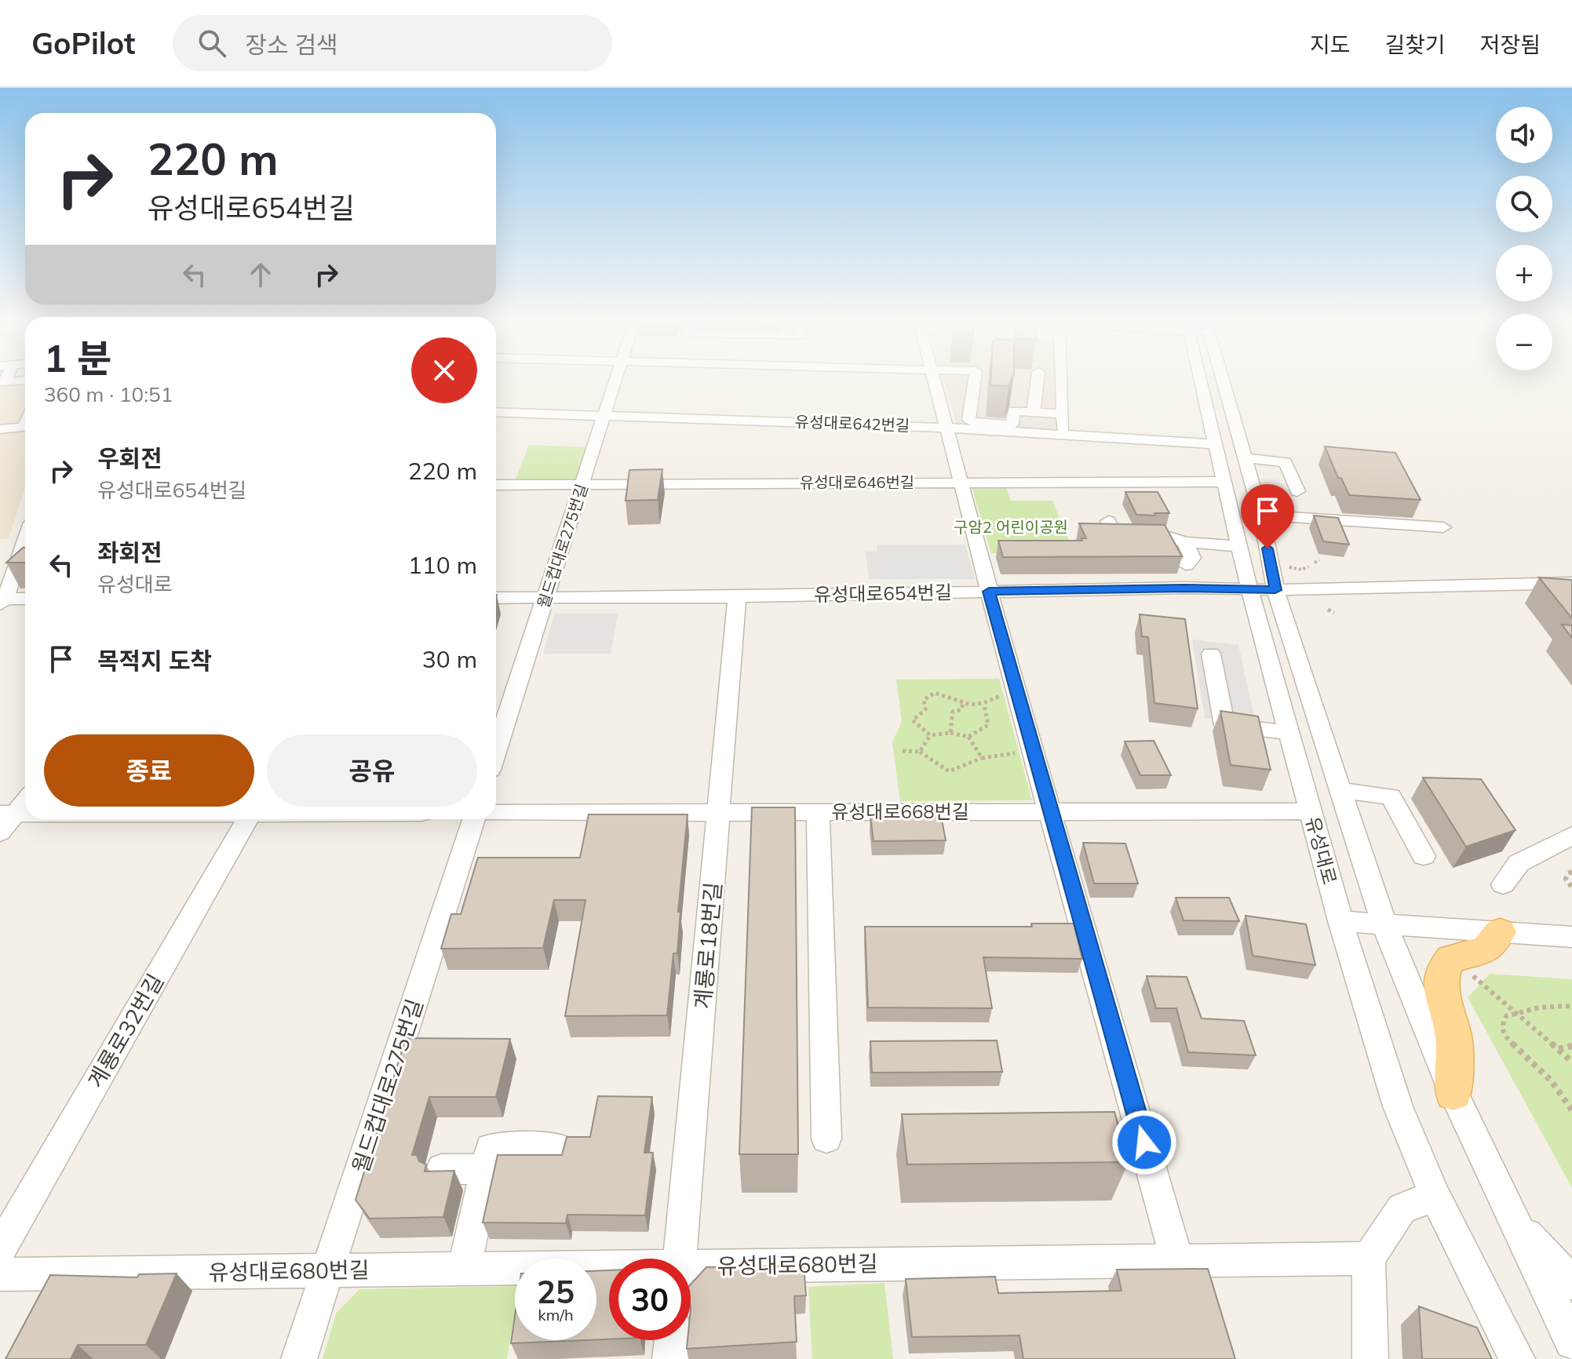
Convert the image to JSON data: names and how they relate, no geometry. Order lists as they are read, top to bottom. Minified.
{"streets":{"street":["유성대로642번길","유성대로646번길","월드컵대로275번길","유성대로654번길","유성대로668번길","유성대로","계룡로18번길","계룡로32번길","유성대로680번길"]},"crossings":[["유성대로642번길","월드컵대로275번길"],["유성대로642번길","유성대로"],["유성대로646번길","월드컵대로275번길"],["유성대로646번길","유성대로"],["월드컵대로275번길","유성대로654번길"],["월드컵대로275번길","유성대로680번길"],["유성대로654번길","유성대로"],["유성대로654번길","계룡로18번길"],["유성대로668번길","유성대로"],["유성대로668번길","계룡로18번길"]],"parks":["구암2 어린이공원"],"page":{"header":"GoPilot","search":"장소 검색","nav":["지도","길찾기","저장됨"],"map_buttons":["+","−"],"turn":["220 m","유성대로654번길"],"heading":["1 분","360 m · 10:51"],"list":[{"name":"우회전","note":"유성대로654번길","value":"220 m"},{"name":"좌회전","note":"유성대로","value":"110 m"},{"name":"목적지 도착","value":"30 m"}],"buttons":["종료","공유"],"speed":"25 km/h","limit":"30"}}
